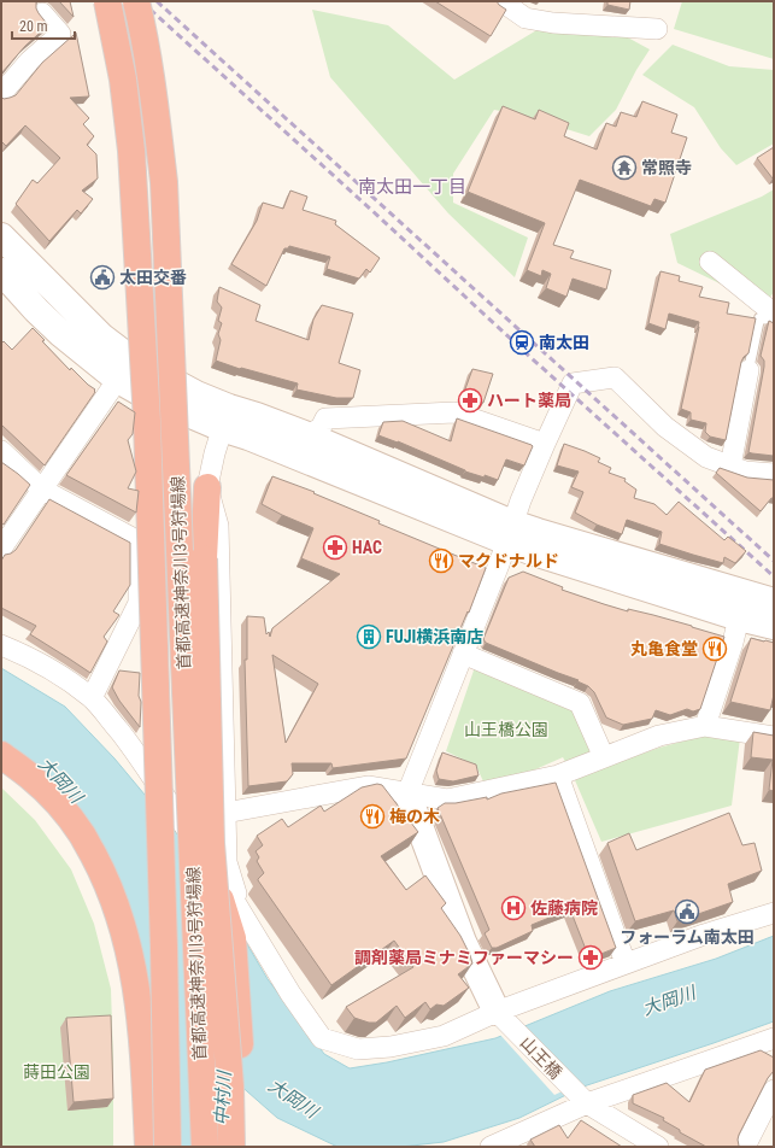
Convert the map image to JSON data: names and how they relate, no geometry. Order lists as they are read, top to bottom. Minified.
{"streets":{"highway":["首都高速神奈川3号狩場線"],"street":["山王橋"]},"districts":["南太田一丁目"],"water":["大岡川","中村川"],"parks":["山王橋公園","蒔田公園"],"places":{"temple":["常照寺"],"public building":["太田交番","フォーラム南太田"],"station":["南太田"],"pharmacy":["ハート薬局","HAC","調剤薬局ミナミファーマシー"],"restaurant":["マクドナルド","丸亀食堂","梅の木"],"building":["FUJI横浜南店"],"hospital":["佐藤病院"]},"scale_bar":"20 m"}
